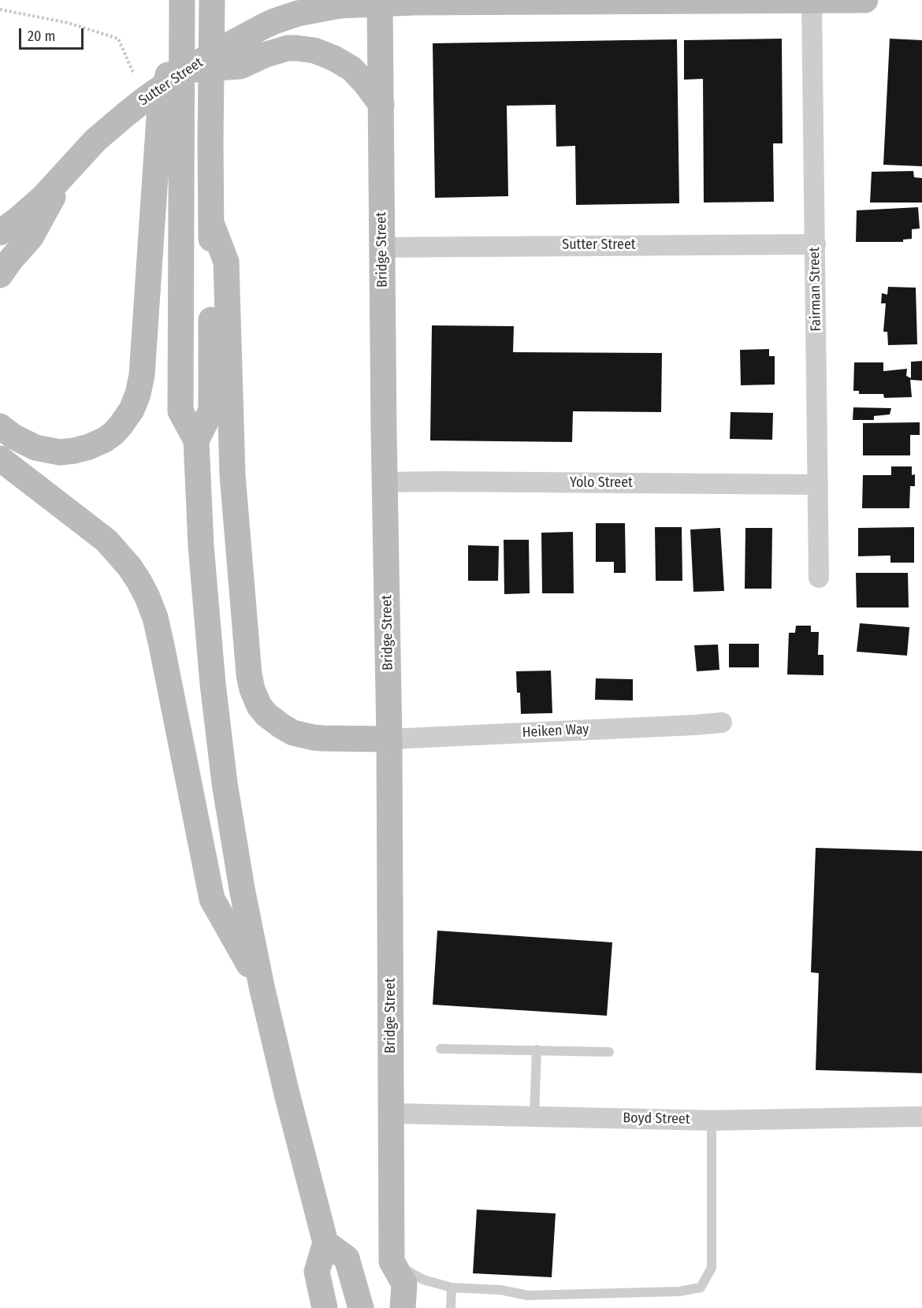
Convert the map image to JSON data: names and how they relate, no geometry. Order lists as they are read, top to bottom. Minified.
{"streets":{"main road":["Sutter Street","Bridge Street"],"street":["Fairman Street","Yolo Street","Heiken Way","Boyd Street"]},"crossings":[["Sutter Street","Bridge Street"],["Sutter Street","Fairman Street"],["Bridge Street","Yolo Street"],["Bridge Street","Heiken Way"],["Bridge Street","Boyd Street"],["Fairman Street","Yolo Street"]],"scale_bar":"20 m"}
